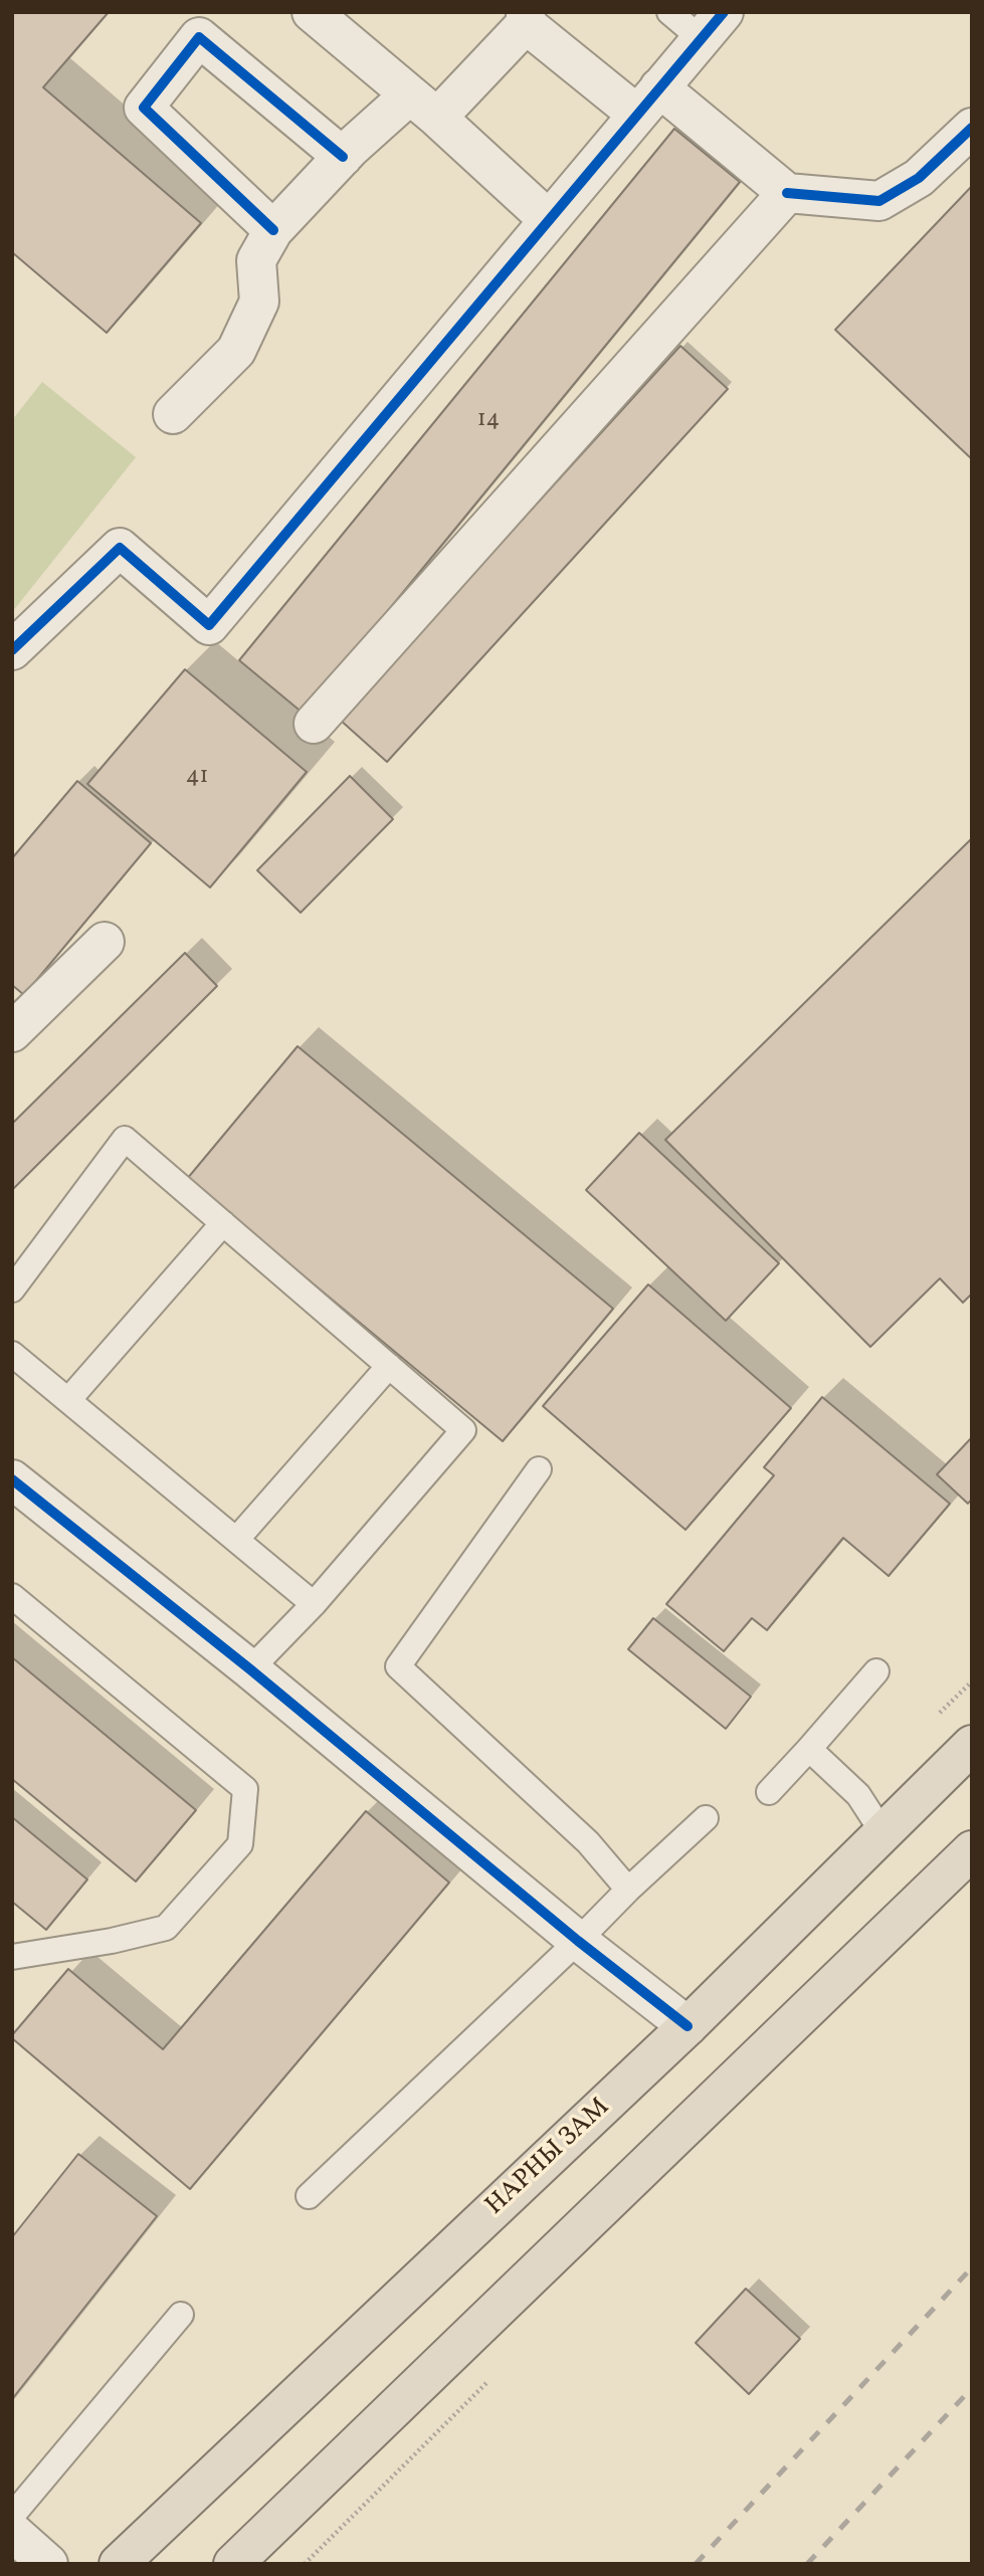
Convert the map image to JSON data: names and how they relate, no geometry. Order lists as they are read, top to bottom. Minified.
{"streets":{"main road":["НАРНЫ ЗАМ"]},"house_numbers":["14","41"]}
